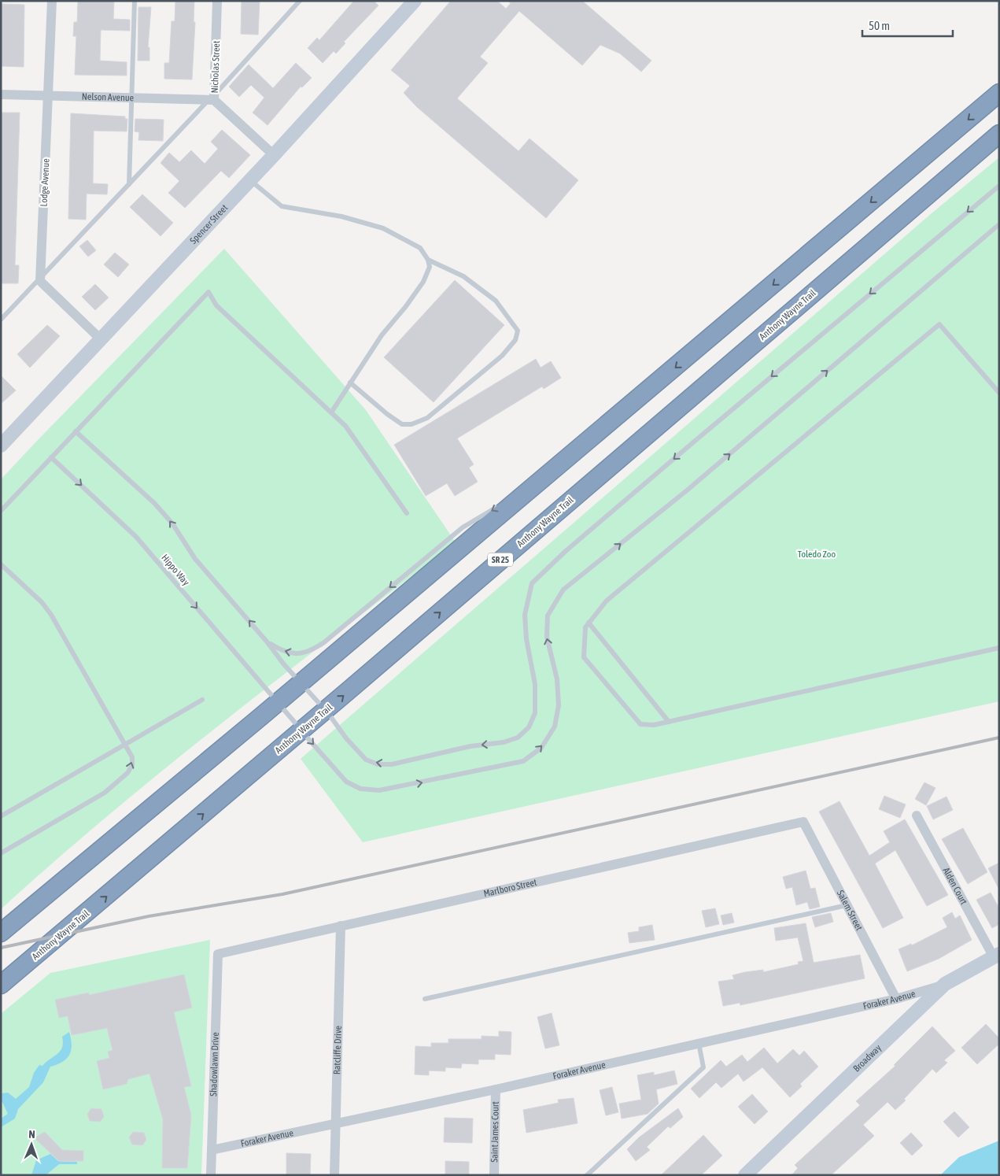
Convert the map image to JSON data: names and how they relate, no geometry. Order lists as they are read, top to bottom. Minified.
{"streets":{"highway":["Anthony Wayne Trail","SR 25"],"street":["Nicholas Street","Nelson Avenue","Lodge Avenue","Spencer Street","Alden Court","Marlboro Street","Salem Street","Foraker Avenue","Ratcliffe Drive","Broadway","Shadowlawn Drive","Saint James Court"],"lane":["Hippo Way"]},"crossings":[["Nicholas Street","Nelson Avenue"],["Nicholas Street","Spencer Street"],["Nelson Avenue","Lodge Avenue"],["Anthony Wayne Trail","Hippo Way"],["Alden Court","Broadway"],["Marlboro Street","Salem Street"],["Marlboro Street","Ratcliffe Drive"],["Marlboro Street","Shadowlawn Drive"],["Salem Street","Foraker Avenue"],["Foraker Avenue","Ratcliffe Drive"],["Foraker Avenue","Broadway"],["Foraker Avenue","Shadowlawn Drive"],["Foraker Avenue","Saint James Court"]],"parks":["Toledo Zoo"],"scale_bar":"50 m","north":"top"}
